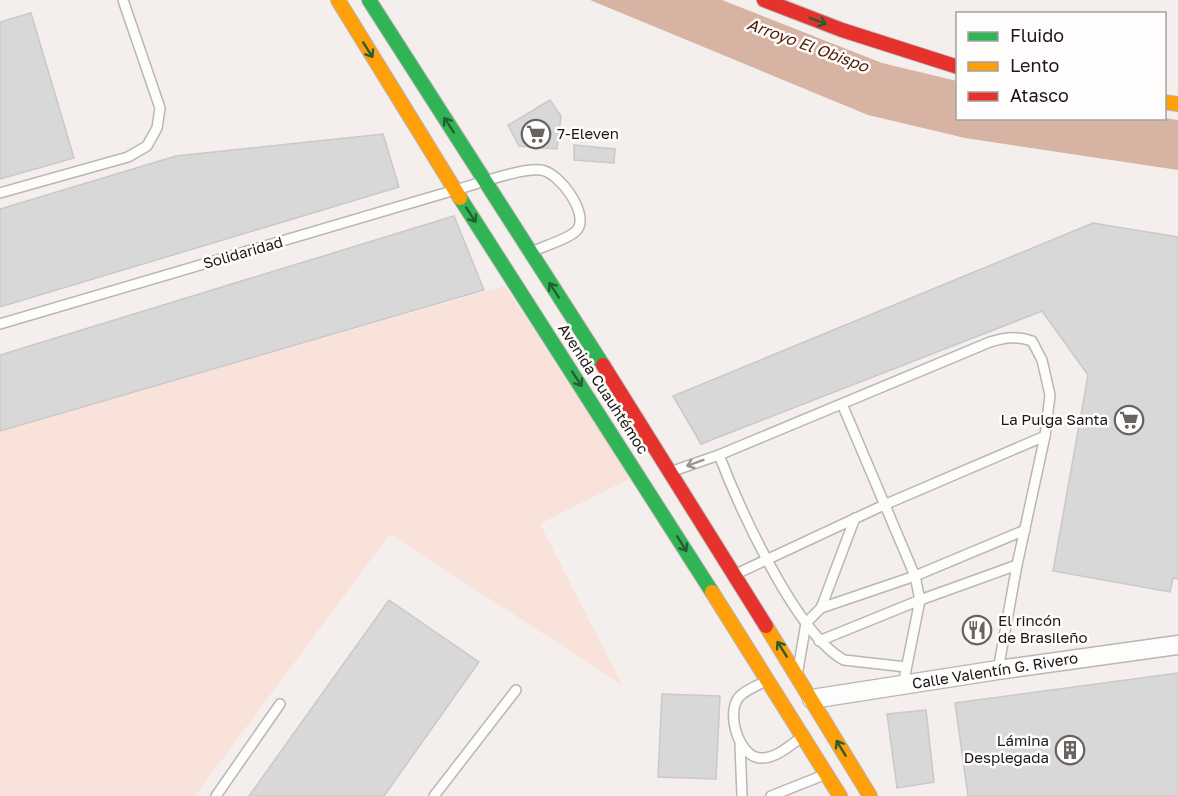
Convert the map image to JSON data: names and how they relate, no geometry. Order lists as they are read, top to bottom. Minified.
{"streets":{"main road":["Avenida Cuauhtémoc"],"street":["Calle Valentín G. Rivero"],"lane":["Solidaridad"]},"crossings":[["Solidaridad","Avenida Cuauhtémoc"],["Avenida Cuauhtémoc","Calle Valentín G. Rivero"]],"water":["Arroyo El Obispo"],"places":{"supermarket":["7-Eleven","La Pulga Santa"],"restaurant":["El rincón de Brasileño"],"building":["Lámina Desplegada"]},"legend":["Fluido","Lento","Atasco"]}
